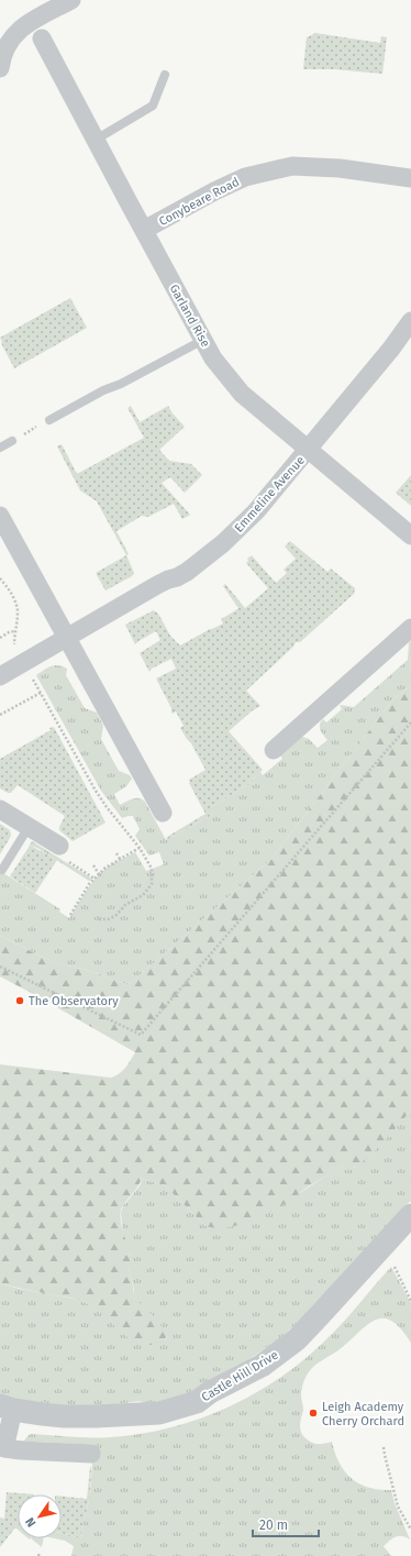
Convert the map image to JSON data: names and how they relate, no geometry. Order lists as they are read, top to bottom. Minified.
{"streets":{"street":["Conybeare Road","Garland Rise","Emmeline Avenue","Castle Hill Drive"]},"crossings":[["Conybeare Road","Garland Rise"],["Garland Rise","Emmeline Avenue"]],"places":["The Observatory","Leigh Academy Cherry Orchard"],"scale_bar":"20 m","north":"bottom left"}
